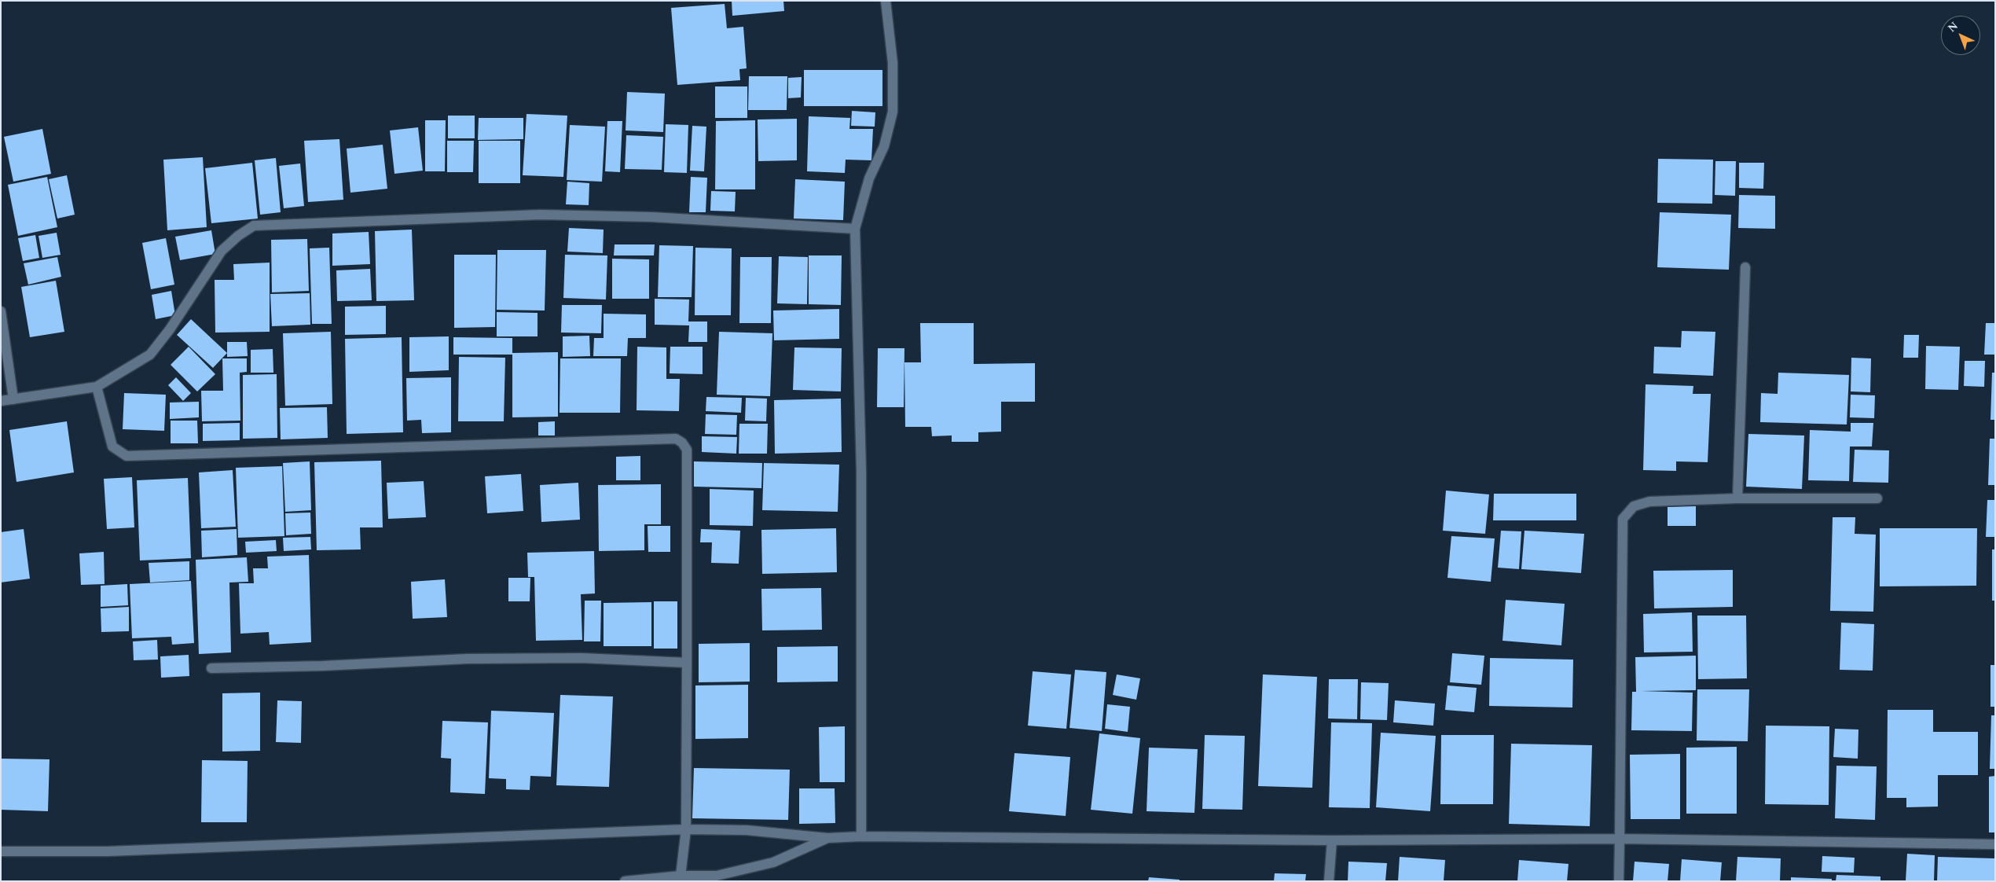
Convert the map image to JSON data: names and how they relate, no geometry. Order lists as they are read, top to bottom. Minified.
{"north":"top left"}
